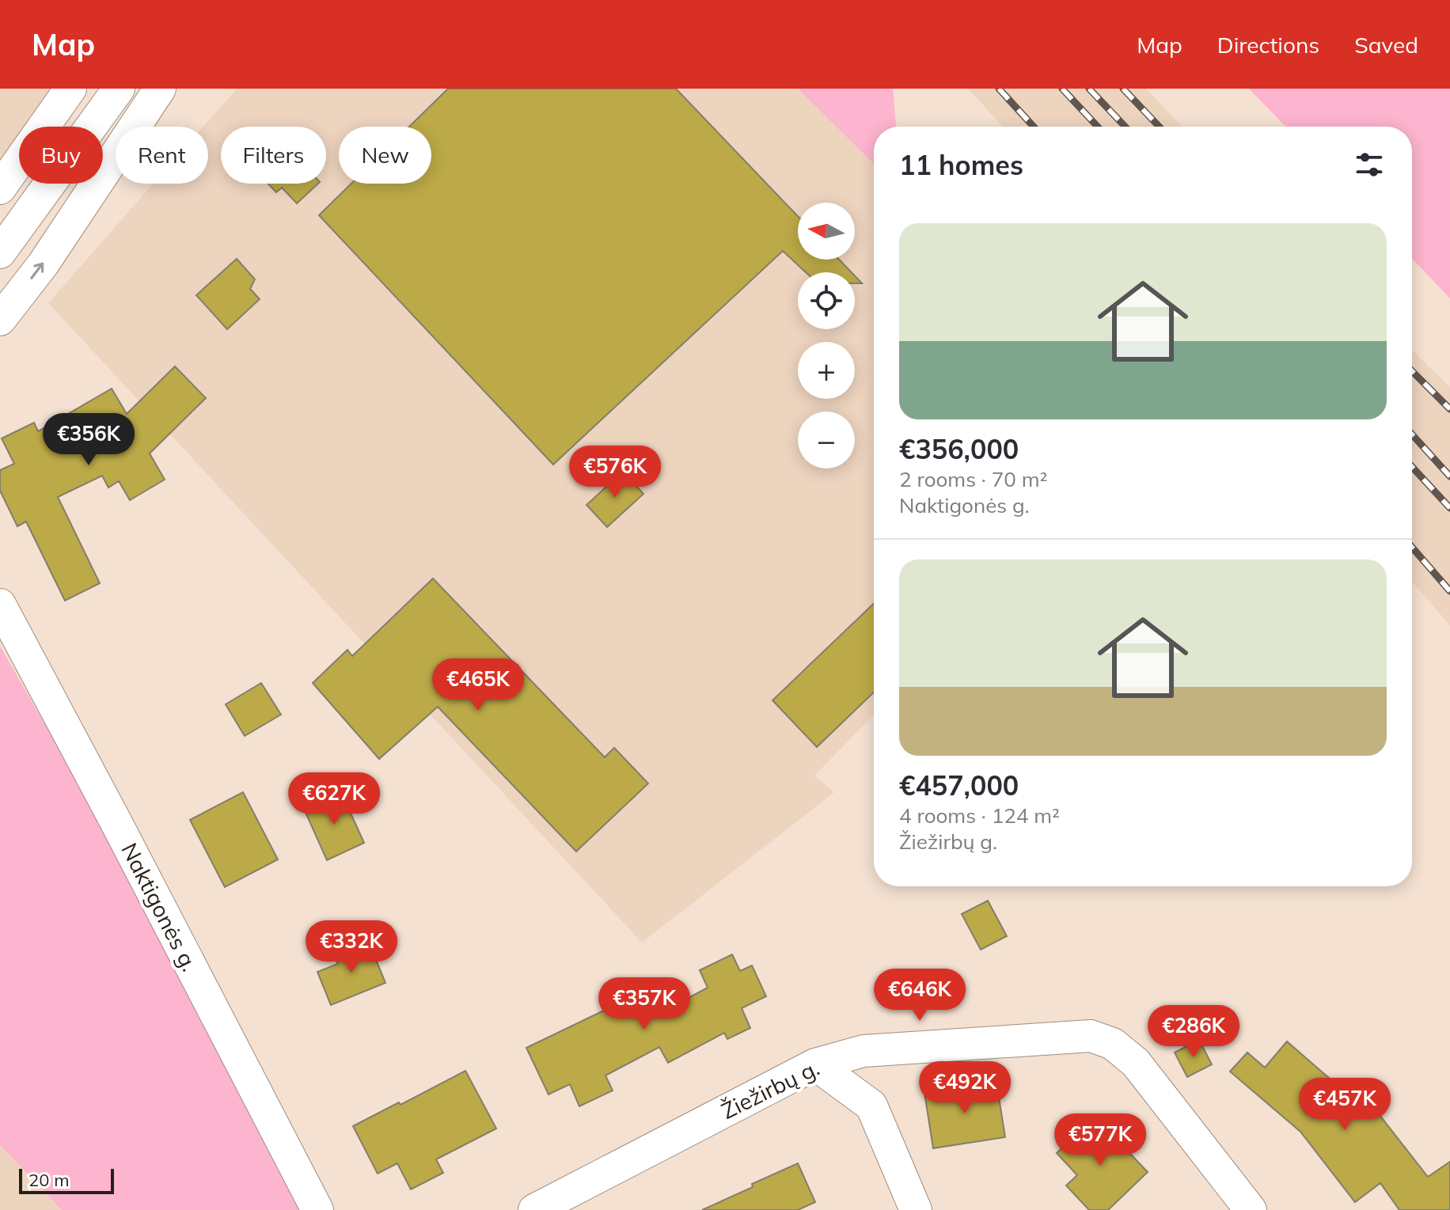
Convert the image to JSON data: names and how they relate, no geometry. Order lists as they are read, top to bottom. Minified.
{"streets":{"street":["Naktigonės g.","Žiežirbų g."]},"scale_bar":"20 m","north":"left","page":{"header":"Map","nav":["Map","Directions","Saved"],"chip":["Buy","Rent","Filters","New"],"heading":"11 homes","map_buttons":["+","−"],"list":[{"name":"€356,000","note":"2 rooms · 70 m² · Naktigonės g."},{"name":"€457,000","note":"4 rooms · 124 m² · Žiežirbų g."}],"price":["€356K","€576K","€465K","€627K","€332K","€646K","€357K","€286K","€492K","€457K","€577K"],"scale":"20 m"}}
